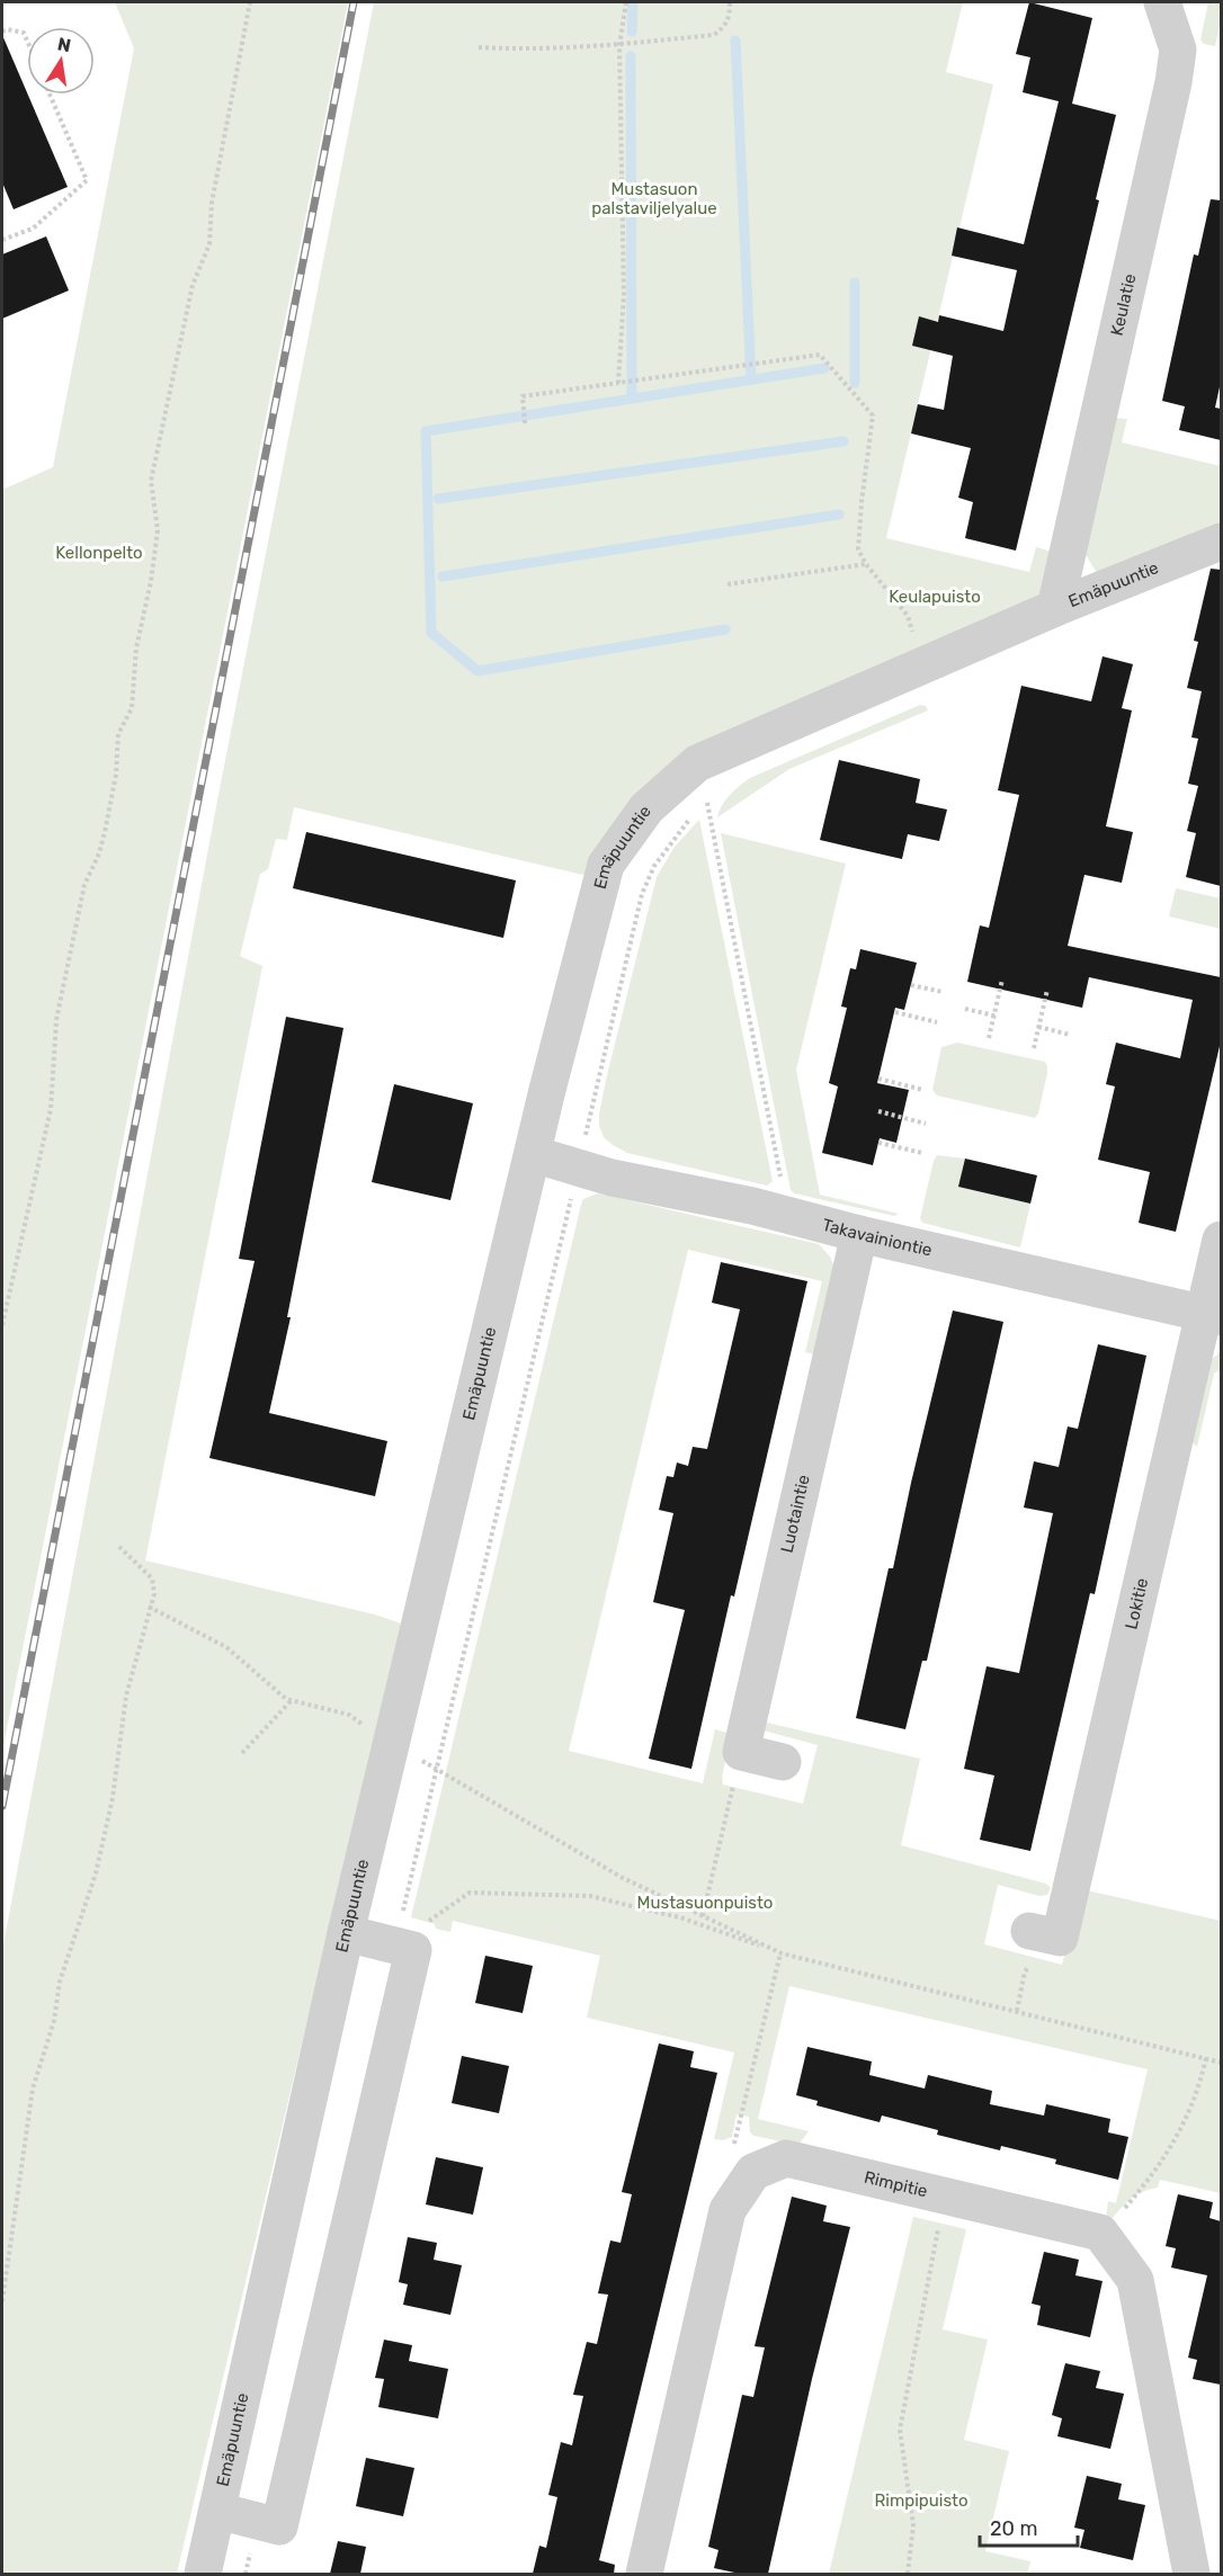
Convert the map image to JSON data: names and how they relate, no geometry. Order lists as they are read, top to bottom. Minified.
{"streets":{"street":["Keulatie","Emäpuuntie","Takavainiontie","Luotaintie","Lokitie","Rimpitie"]},"crossings":[["Keulatie","Emäpuuntie"],["Emäpuuntie","Takavainiontie"],["Takavainiontie","Luotaintie"],["Takavainiontie","Lokitie"]],"parks":["Mustasuon palstaviljelyalue","Kellonpelto","Keulapuisto","Mustasuonpuisto","Rimpipuisto"],"scale_bar":"20 m","north":"top"}
